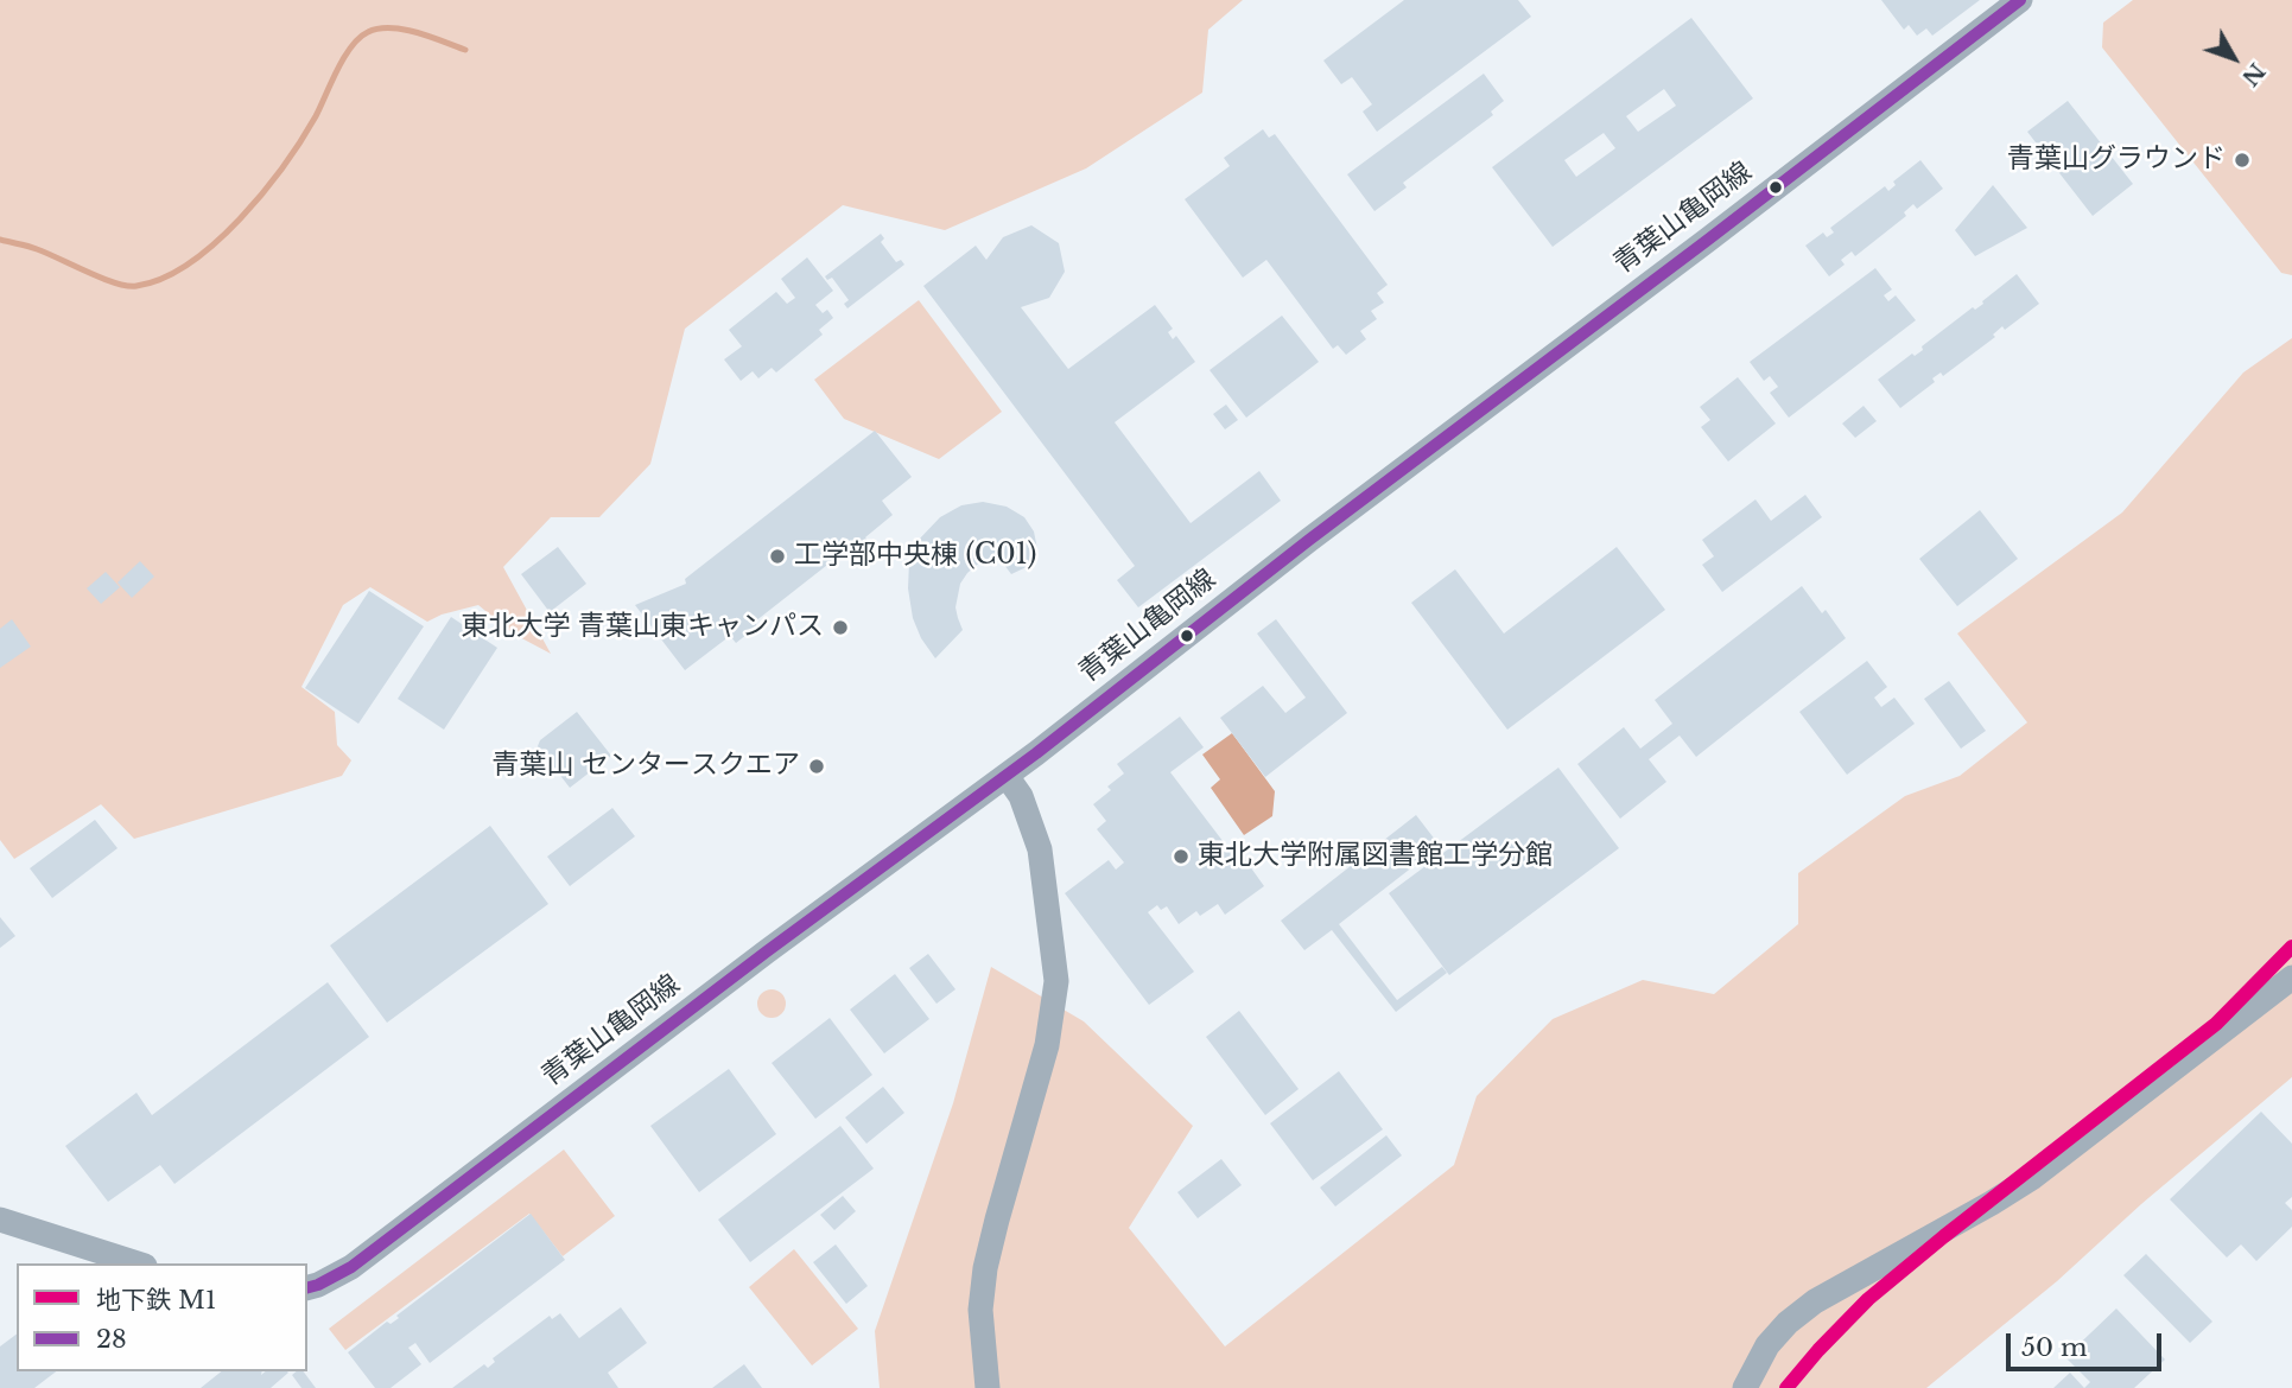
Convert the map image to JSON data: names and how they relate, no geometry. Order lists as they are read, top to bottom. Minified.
{"streets":{"street":["青葉山亀岡線"]},"places":["青葉山グラウンド","工学部中央棟 (C01)","東北大学 青葉山東キャンパス","青葉山 センタースクエア","東北大学附属図書館工学分館"],"lines":["transit line 28","metro line M1"],"legend":["地下鉄 M1","28"],"scale_bar":"50 m","north":"bottom right"}
